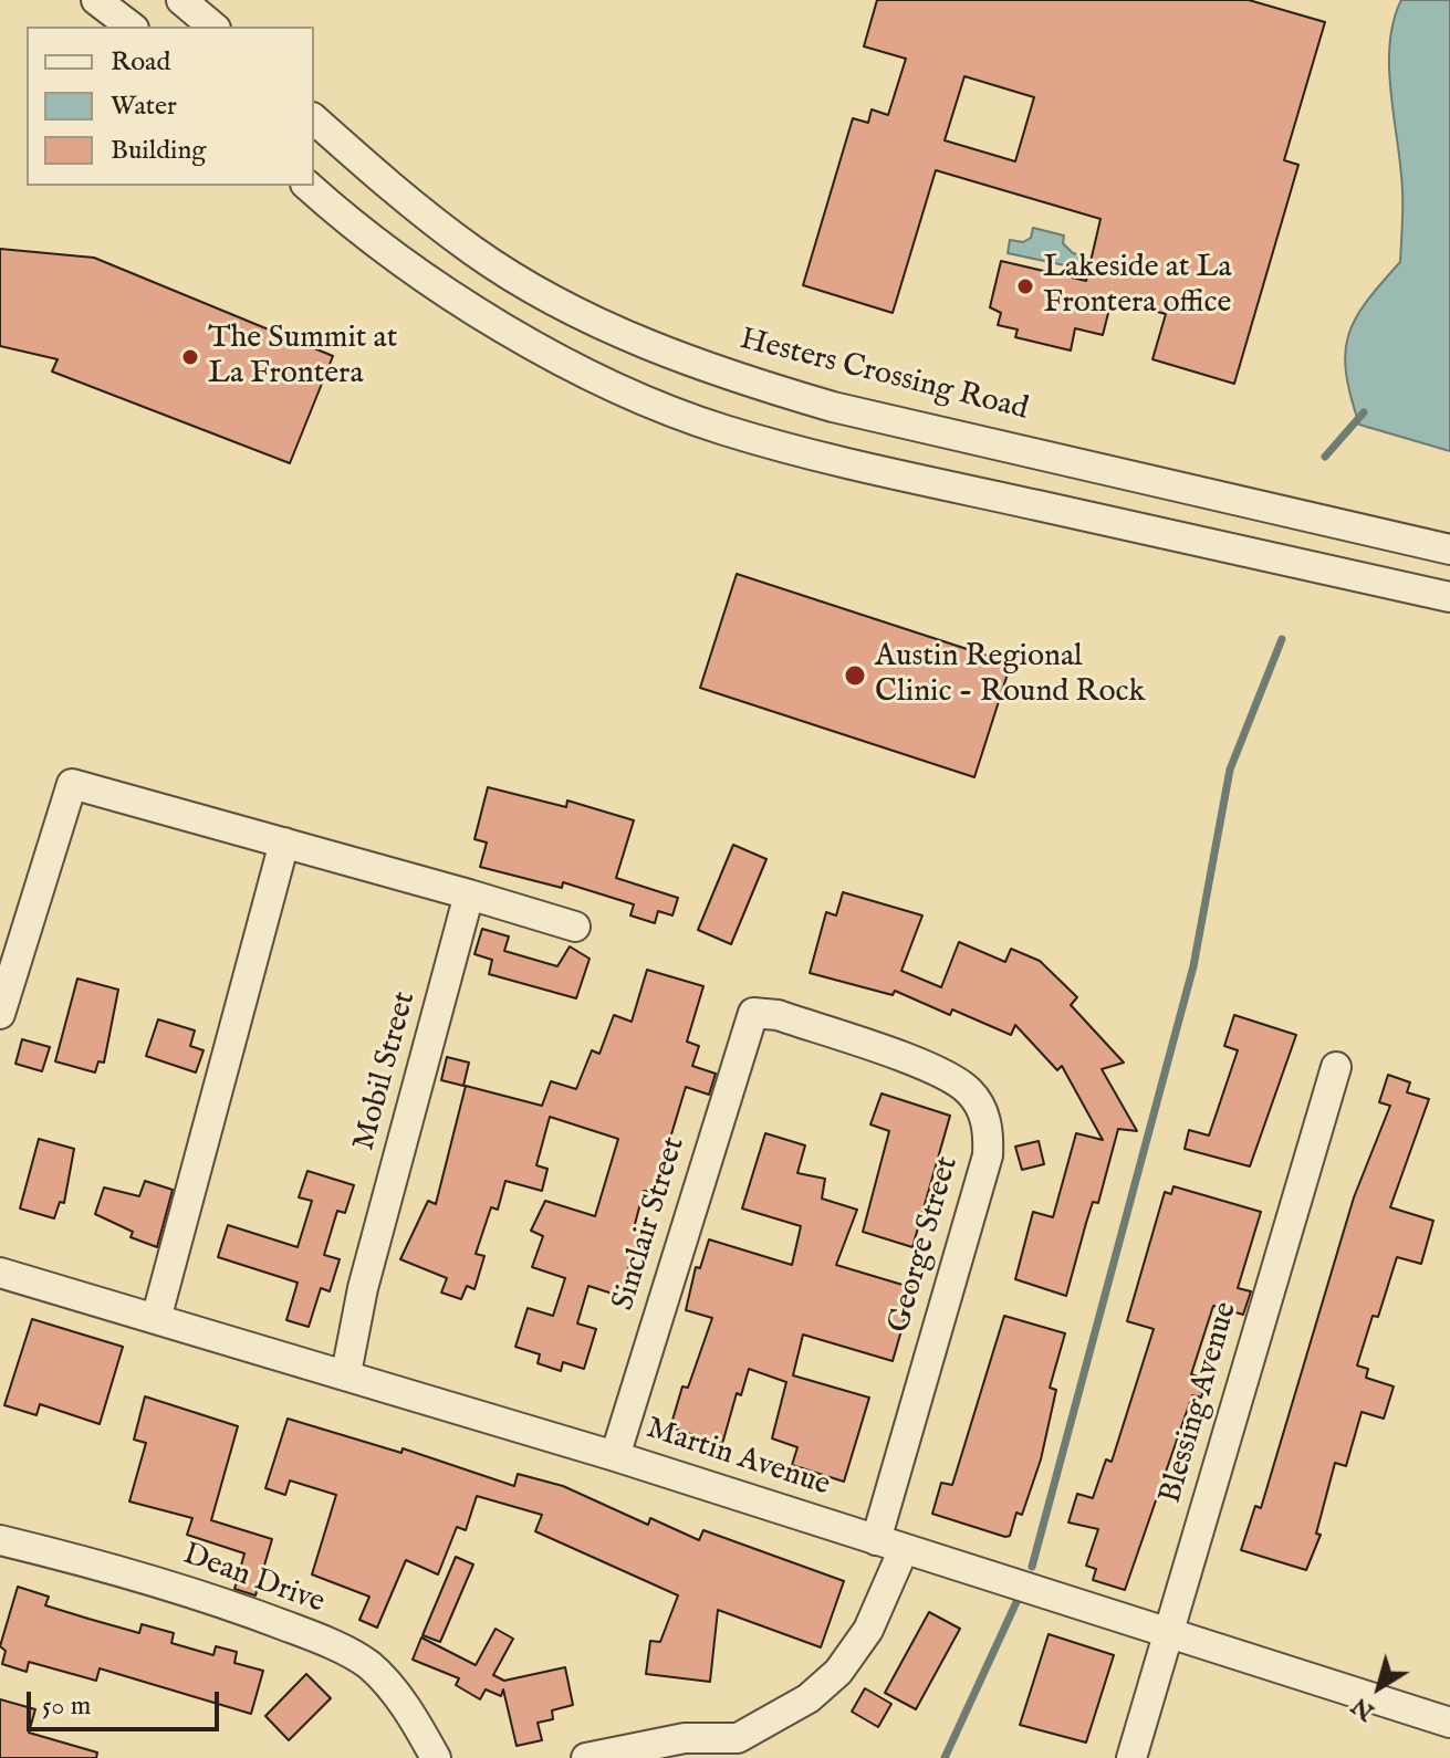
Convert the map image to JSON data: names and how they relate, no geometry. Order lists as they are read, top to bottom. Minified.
{"streets":{"street":["Hesters Crossing Road","Mobil Street","Sinclair Street","George Street","Blessing Avenue","Martin Avenue","Dean Drive"]},"crossings":[["Mobil Street","Martin Avenue"],["Sinclair Street","George Street"],["Sinclair Street","Martin Avenue"],["George Street","Martin Avenue"],["Blessing Avenue","Martin Avenue"]],"places":["Lakeside at La Frontera office","The Summit at La Frontera","Austin Regional Clinic - Round Rock"],"legend":["Road","Water","Building"],"scale_bar":"50 m","north":"bottom left"}
